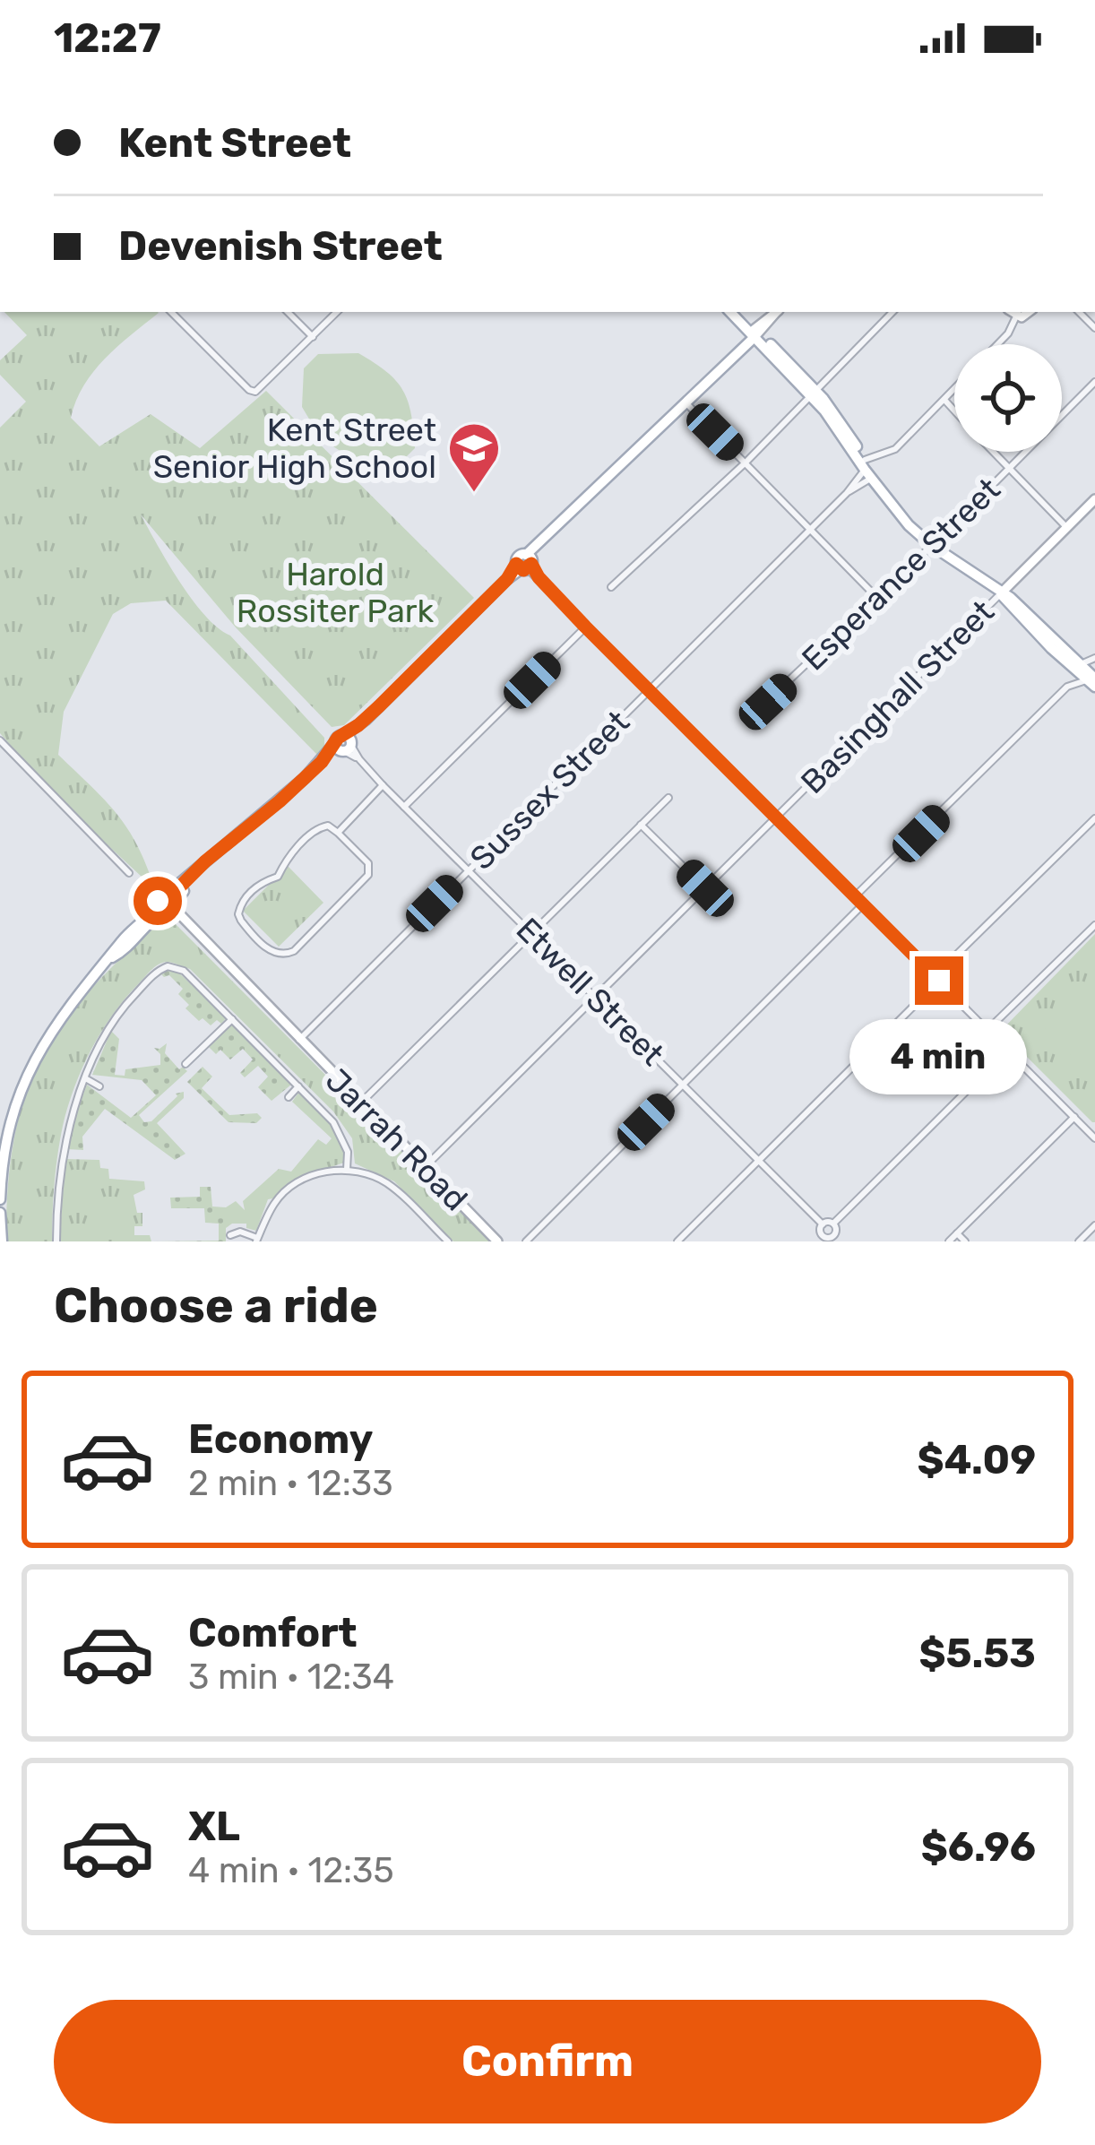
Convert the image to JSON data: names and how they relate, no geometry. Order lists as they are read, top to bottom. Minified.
{"streets":{"street":["Esperance Street","Basinghall Street","Sussex Street","Etwell Street","Jarrah Road"]},"crossings":[["Basinghall Street","Etwell Street"],["Basinghall Street","Jarrah Road"],["Sussex Street","Etwell Street"],["Sussex Street","Jarrah Road"]],"parks":["Harold Rossiter Park"],"places":{"school or university":["Kent Street Senior High School"]},"page":{"status":"12:27","banner":["Kent Street","Devenish Street"],"bubble":"4 min","heading":"Choose a ride","list":[{"name":"Economy","note":"2 min · 12:33","value":"$4.09"},{"name":"Comfort","note":"3 min · 12:34","value":"$5.53"},{"name":"XL","note":"4 min · 12:35","value":"$6.96"}],"buttons":"Confirm"}}
